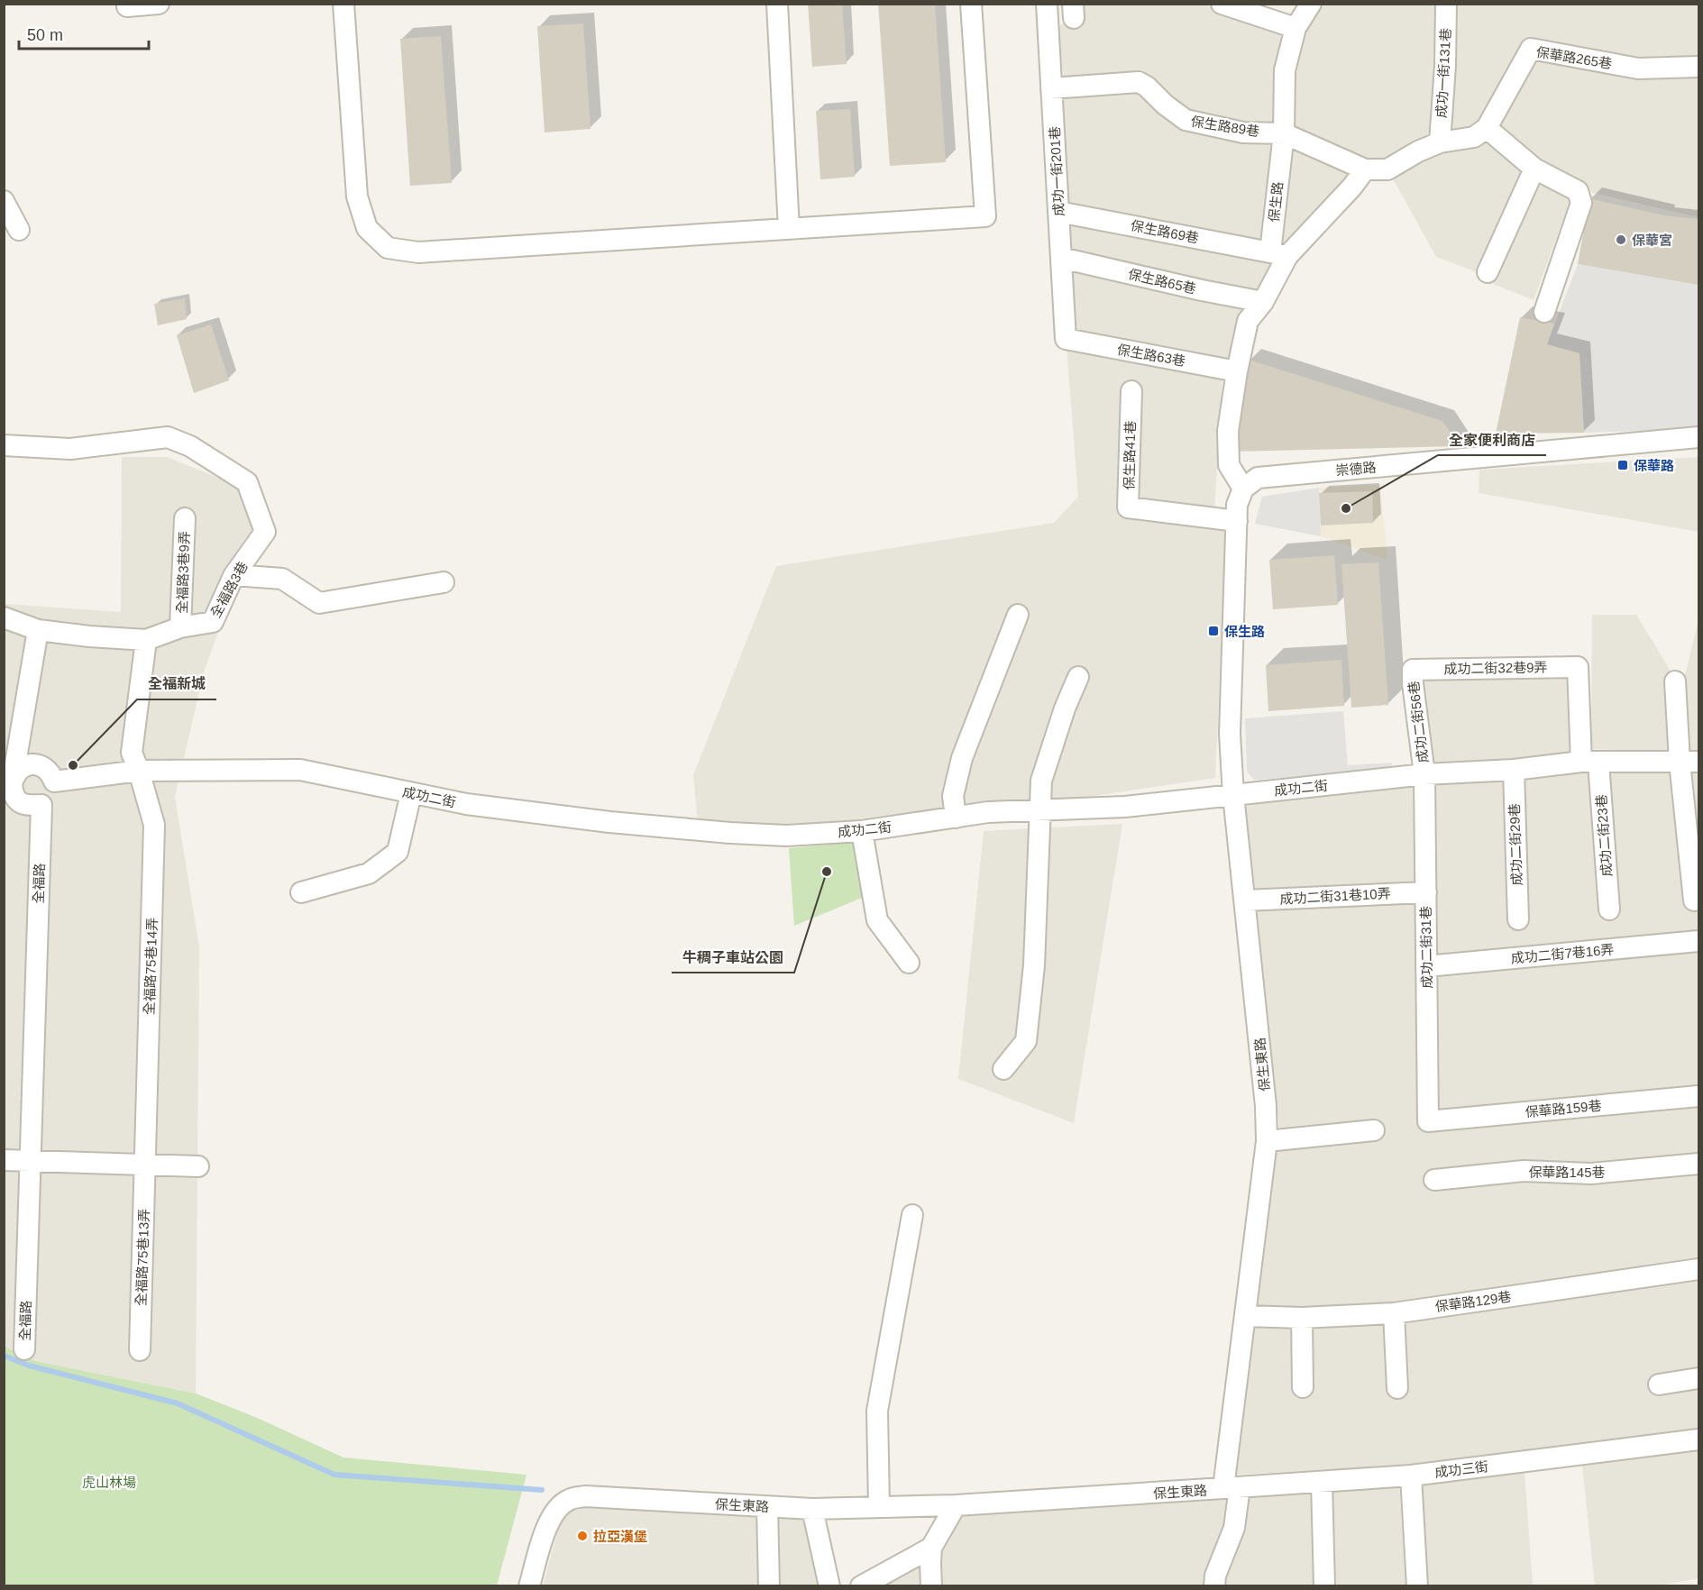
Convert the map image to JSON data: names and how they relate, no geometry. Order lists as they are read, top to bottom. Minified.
{"streets":{"street":["保華路265巷","成功一街131巷","保生路89巷","成功一街201巷","保生路","保生路69巷","保生路65巷","保生路63巷","保生路41巷","崇德路","全福路3巷9弄","全福路3巷","成功二街32巷9弄","成功二街56巷","成功二街","成功二街23巷","成功二街29巷","全福路","成功二街31巷10弄","成功二街31巷","成功二街7巷16弄","全福路75巷14弄","保生東路","保華路159巷","保華路145巷","全福路75巷13弄","保華路129巷","成功三街"]},"crossings":[["保生路89巷","成功一街201巷"],["保生路89巷","保生路"],["成功一街201巷","保生路69巷"],["成功一街201巷","保生路65巷"],["成功一街201巷","保生路63巷"],["保生路","保生路69巷"],["保生路","保生路65巷"],["保生路","保生路63巷"],["保生路","崇德路"],["全福路3巷9弄","全福路3巷"],["全福路3巷","全福路75巷14弄"],["成功二街32巷9弄","成功二街56巷"],["成功二街32巷9弄","成功二街23巷"],["成功二街56巷","成功二街"],["成功二街56巷","成功二街31巷"],["成功二街","成功二街23巷"],["成功二街","成功二街29巷"],["成功二街","全福路"],["成功二街","成功二街31巷"],["成功二街","全福路75巷14弄"],["成功二街","保生東路"],["成功二街31巷10弄","成功二街31巷"],["成功二街31巷10弄","保生東路"],["成功二街31巷","成功二街7巷16弄"],["成功二街31巷","保華路159巷"],["全福路75巷14弄","全福路75巷13弄"],["保生東路","保華路129巷"],["保生東路","成功三街"]],"parks":["虎山林場"],"places":{"other":["保華宮","全家便利商店","全福新城","牛稠子車站公園","拉亞漢堡"],"transit":["保華路","保生路"]},"scale_bar":"50 m"}
